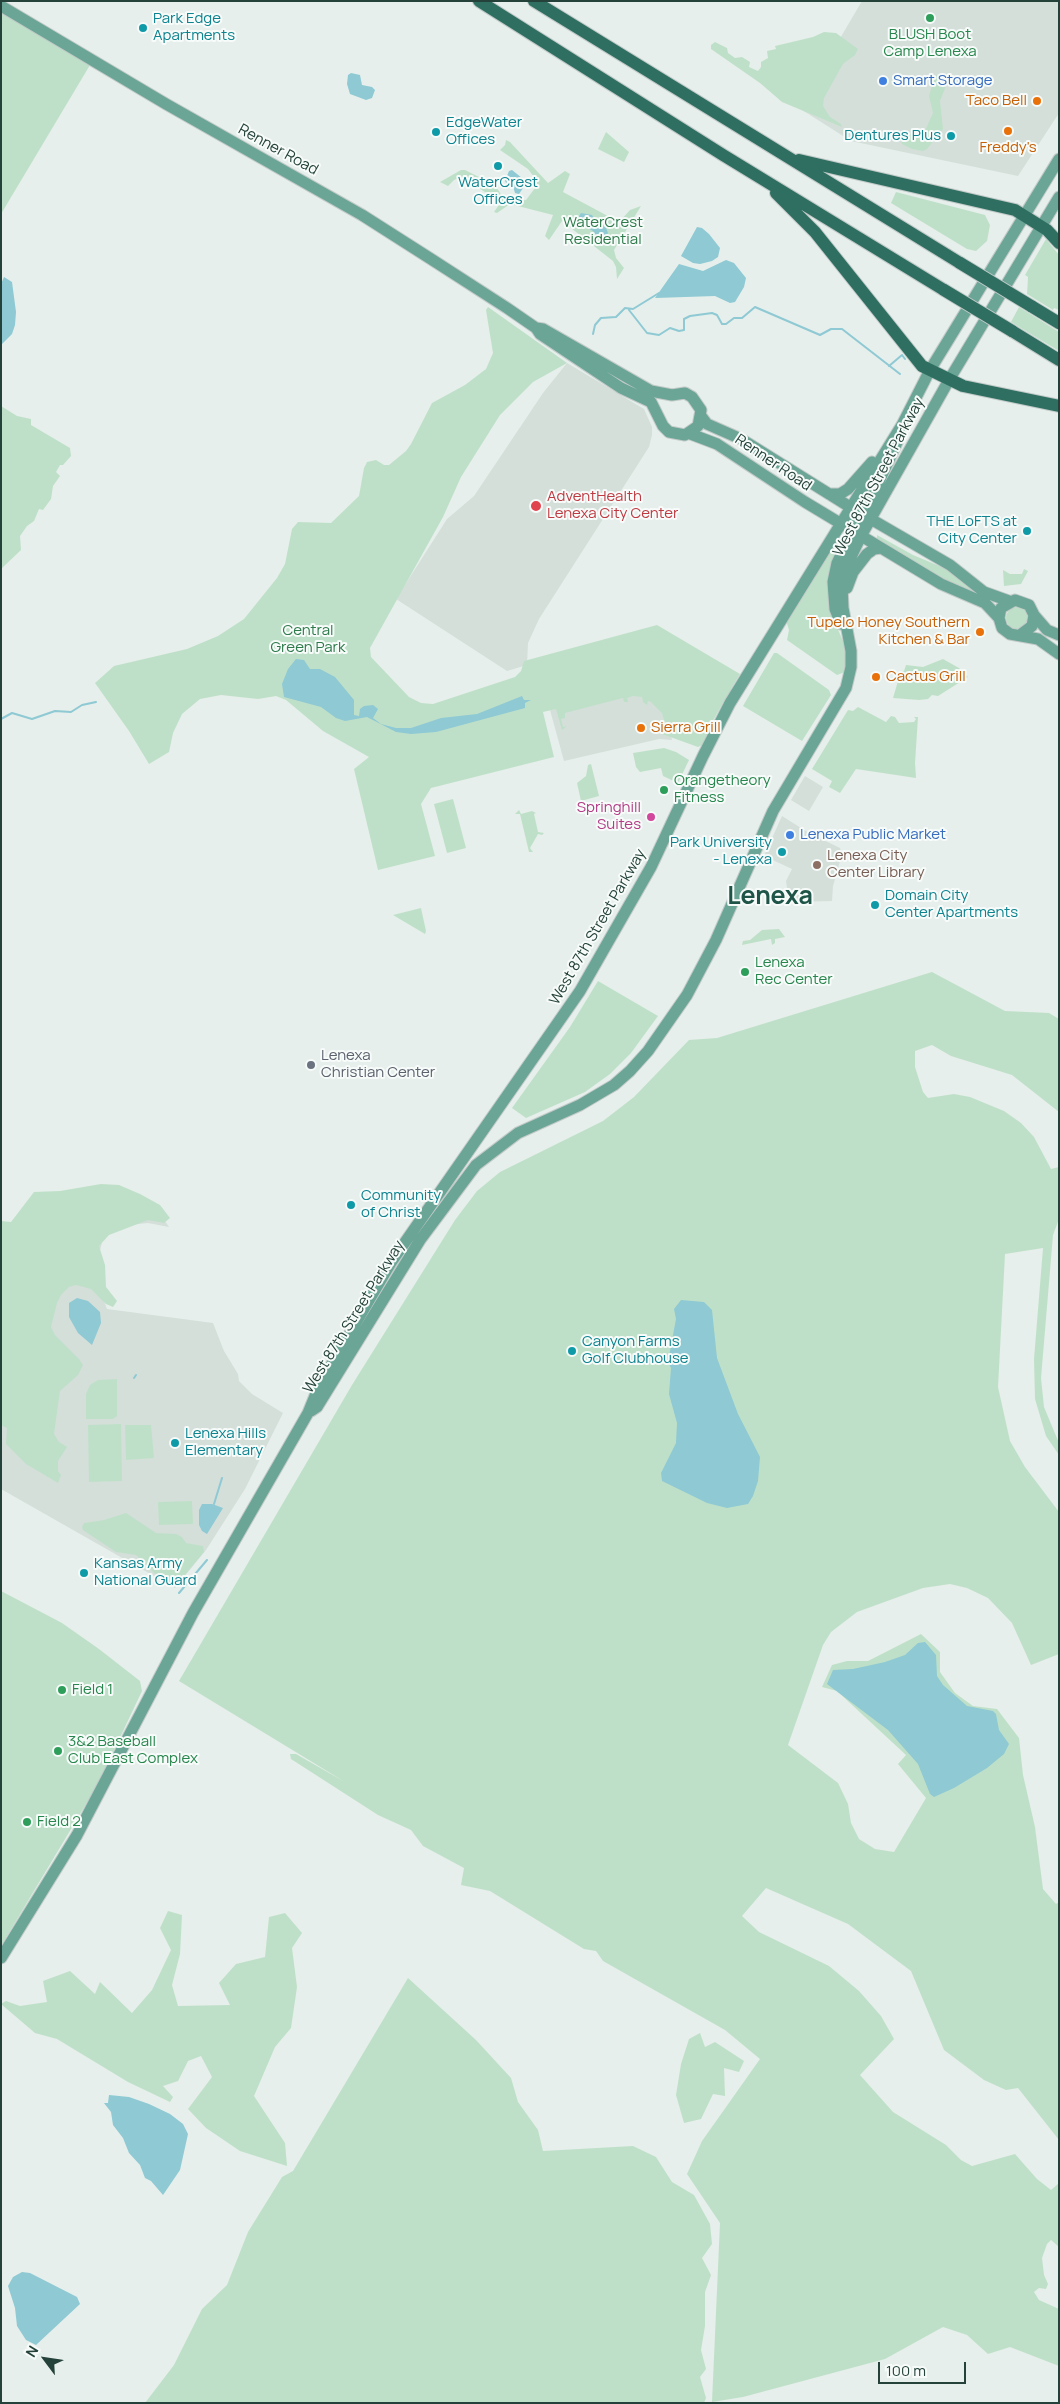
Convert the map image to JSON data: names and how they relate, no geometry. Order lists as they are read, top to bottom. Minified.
{"streets":{"main road":["Renner Road","West 87th Street Parkway"]},"crossings":[["Renner Road","West 87th Street Parkway"]],"districts":["Lenexa"],"parks":["WaterCrest Residential","Central Green Park"],"places":["BLUSH Boot Camp Lenexa","Park Edge Apartments","Smart Storage","Taco Bell","Freddy's","EdgeWater Offices","Dentures Plus","WaterCrest Offices","AdventHealth Lenexa City Center","THE LoFTS at City Center","Tupelo Honey Southern Kitchen & Bar","Cactus Grill","Sierra Grill","Orangetheory Fitness","Springhill Suites","Lenexa Public Market","Park University - Lenexa","Lenexa City Center Library","Domain City Center Apartments","Lenexa Rec Center","Lenexa Christian Center","Community of Christ","Canyon Farms Golf Clubhouse","Lenexa Hills Elementary","Kansas Army National Guard","Field 1","3&2 Baseball Club East Complex","Field 2"],"scale_bar":"100 m","north":"top left"}
